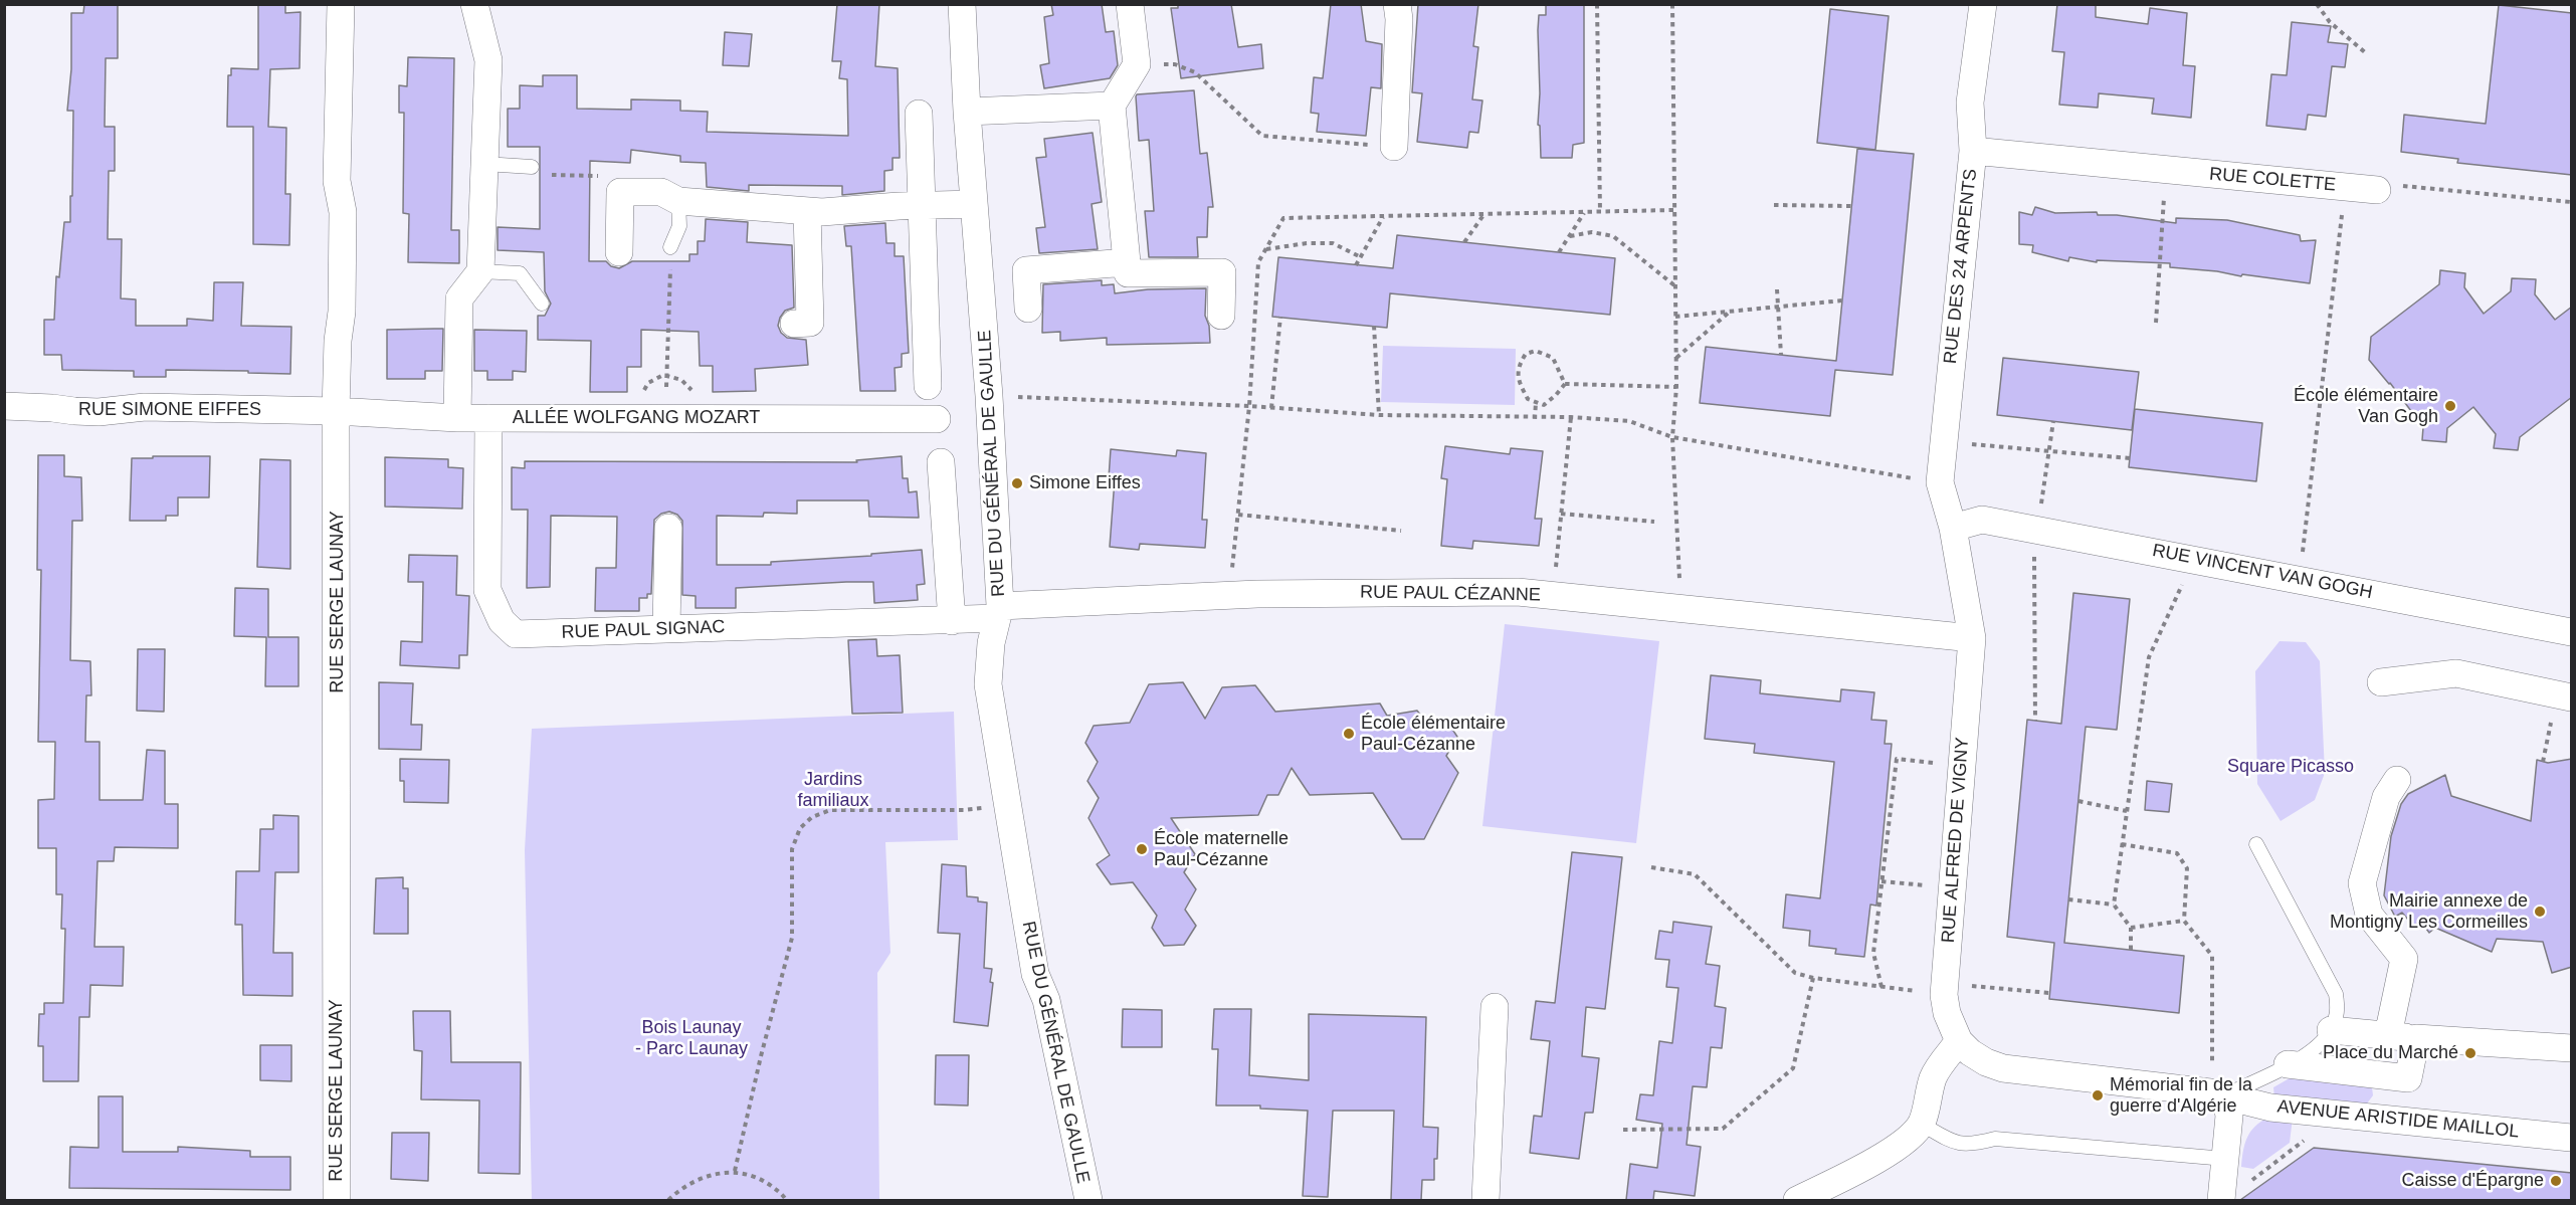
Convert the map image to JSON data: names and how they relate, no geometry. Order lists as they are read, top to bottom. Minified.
{"streets":{"street":["RUE COLETTE","RUE DES 24 ARPENTS","RUE SIMONE EIFFES","ALLÉE WOLFGANG MOZART","RUE DU GÉNÉRAL DE GAULLE","RUE VINCENT VAN GOGH","RUE PAUL CÉZANNE","RUE SERGE LAUNAY","RUE PAUL SIGNAC","RUE ALFRED DE VIGNY","AVENUE ARISTIDE MAILLOL"]},"crossings":[["RUE COLETTE","RUE DES 24 ARPENTS"],["RUE DES 24 ARPENTS","RUE VINCENT VAN GOGH"],["RUE DES 24 ARPENTS","RUE ALFRED DE VIGNY"],["RUE SIMONE EIFFES","ALLÉE WOLFGANG MOZART"],["RUE SIMONE EIFFES","RUE SERGE LAUNAY"],["ALLÉE WOLFGANG MOZART","RUE SERGE LAUNAY"],["ALLÉE WOLFGANG MOZART","RUE PAUL SIGNAC"],["RUE DU GÉNÉRAL DE GAULLE","RUE PAUL CÉZANNE"],["RUE DU GÉNÉRAL DE GAULLE","RUE PAUL SIGNAC"],["RUE VINCENT VAN GOGH","RUE ALFRED DE VIGNY"],["RUE PAUL CÉZANNE","RUE PAUL SIGNAC"],["RUE PAUL CÉZANNE","RUE ALFRED DE VIGNY"],["RUE ALFRED DE VIGNY","AVENUE ARISTIDE MAILLOL"]],"parks":["Square Picasso","Jardins familiaux","Bois Launay - Parc Launay"],"places":["École élémentaire Van Gogh","Simone Eiffes","École élémentaire Paul-Cézanne","École maternelle Paul-Cézanne","Mairie annexe de Montigny Les Cormeilles","Place du Marché","Mémorial fin de la guerre d'Algérie","Caisse d'Épargne"]}
